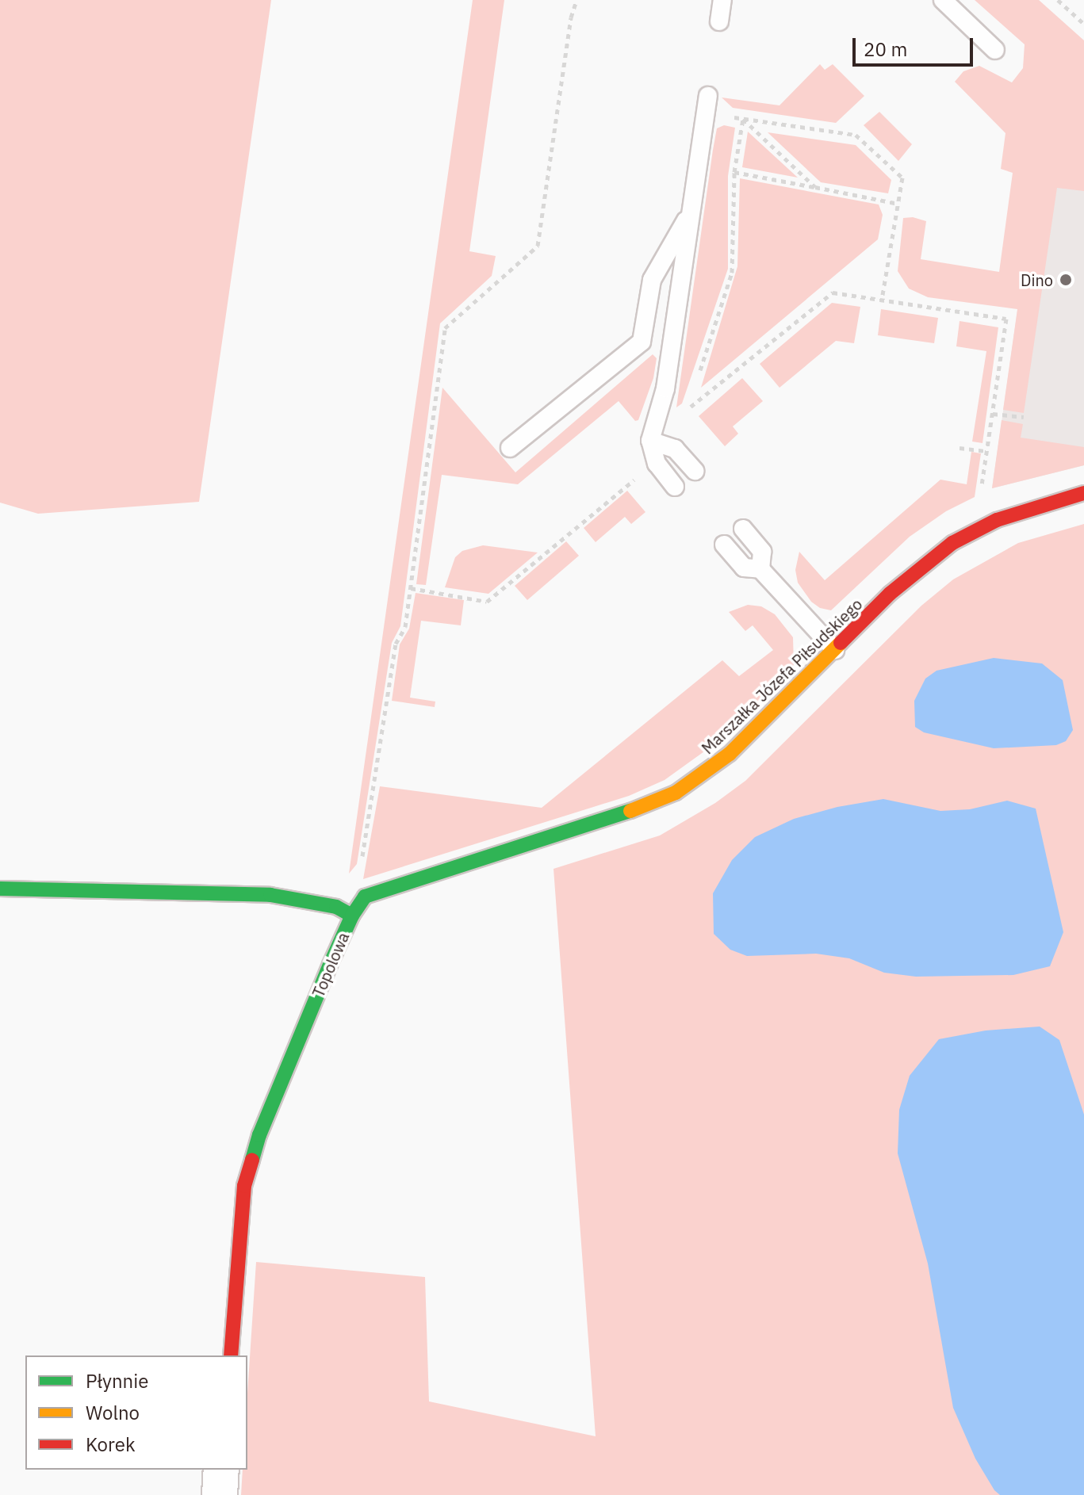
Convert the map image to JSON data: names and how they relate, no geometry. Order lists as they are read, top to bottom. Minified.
{"streets":{"street":["Marszałka Józefa Piłsudskiego","Topolowa"]},"crossings":[["Marszałka Józefa Piłsudskiego","Topolowa"]],"places":["Dino"],"legend":["Płynnie","Wolno","Korek"],"scale_bar":"20 m"}
